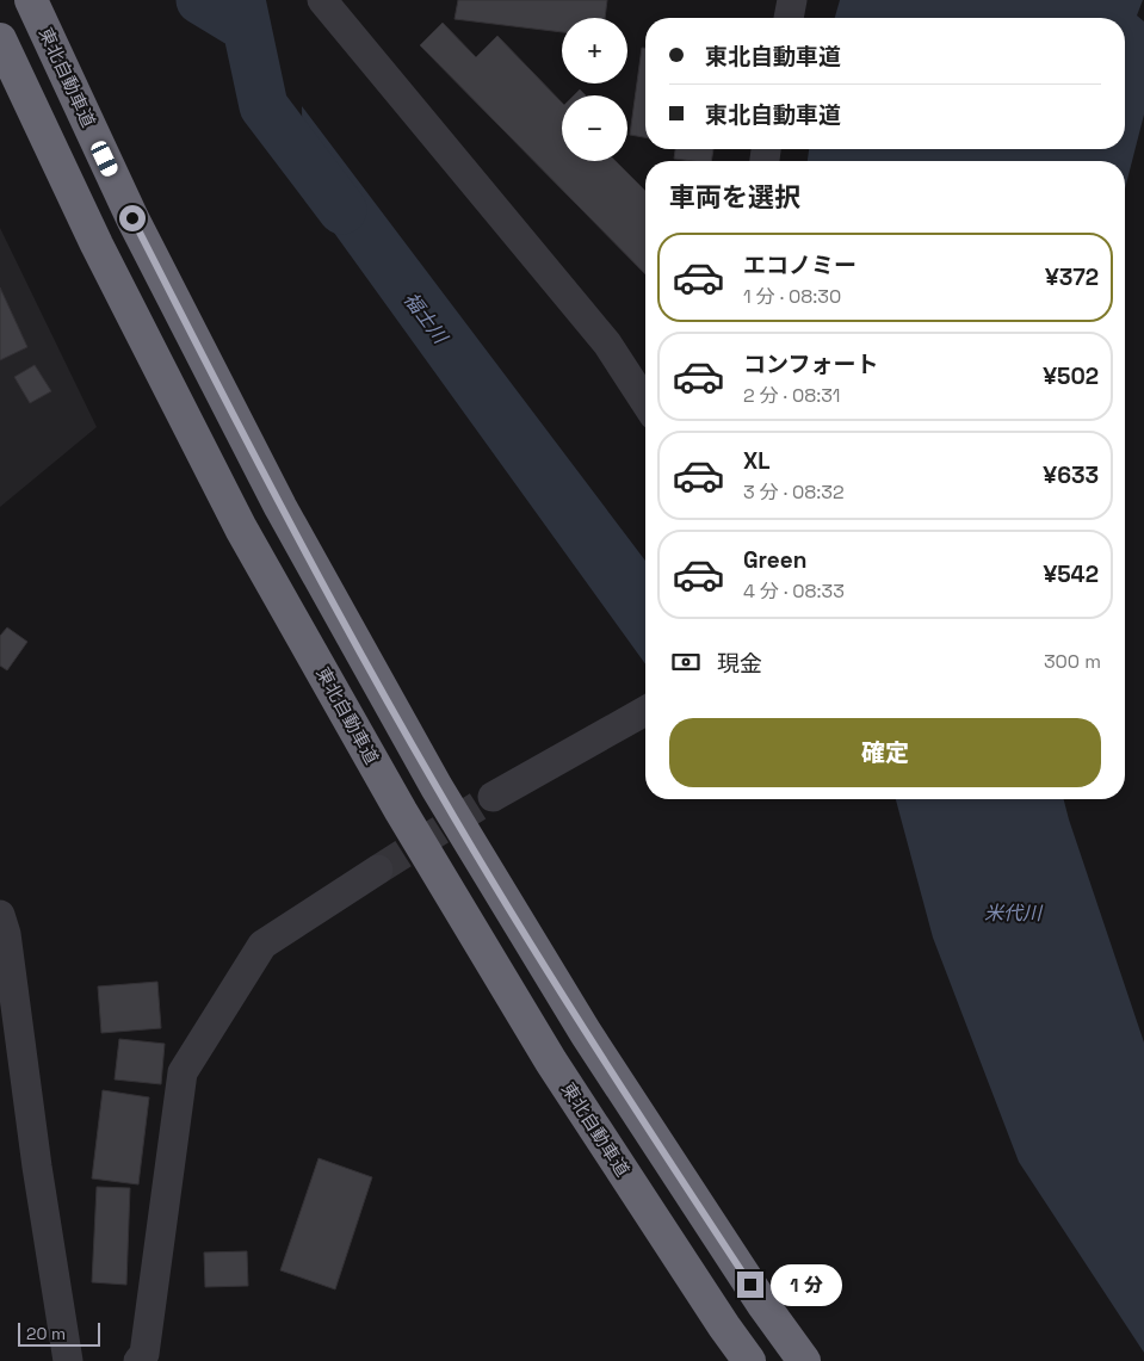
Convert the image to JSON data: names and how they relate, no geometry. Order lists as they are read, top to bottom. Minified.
{"streets":{"highway":["東北自動車道"]},"water":["福士川","米代川"],"scale_bar":"20 m","page":{"map_buttons":["+","−"],"banner":["東北自動車道","東北自動車道"],"heading":"車両を選択","list":[{"name":"エコノミー","note":"1 分 · 08:30","value":"¥372"},{"name":"コンフォート","note":"2 分 · 08:31","value":"¥502"},{"name":"XL","note":"3 分 · 08:32","value":"¥633"},{"name":"Green","note":"4 分 · 08:33","value":"¥542"}],"pay":["現金","300 m"],"buttons":"確定","bubble":"1 分","scale":"20 m"}}
